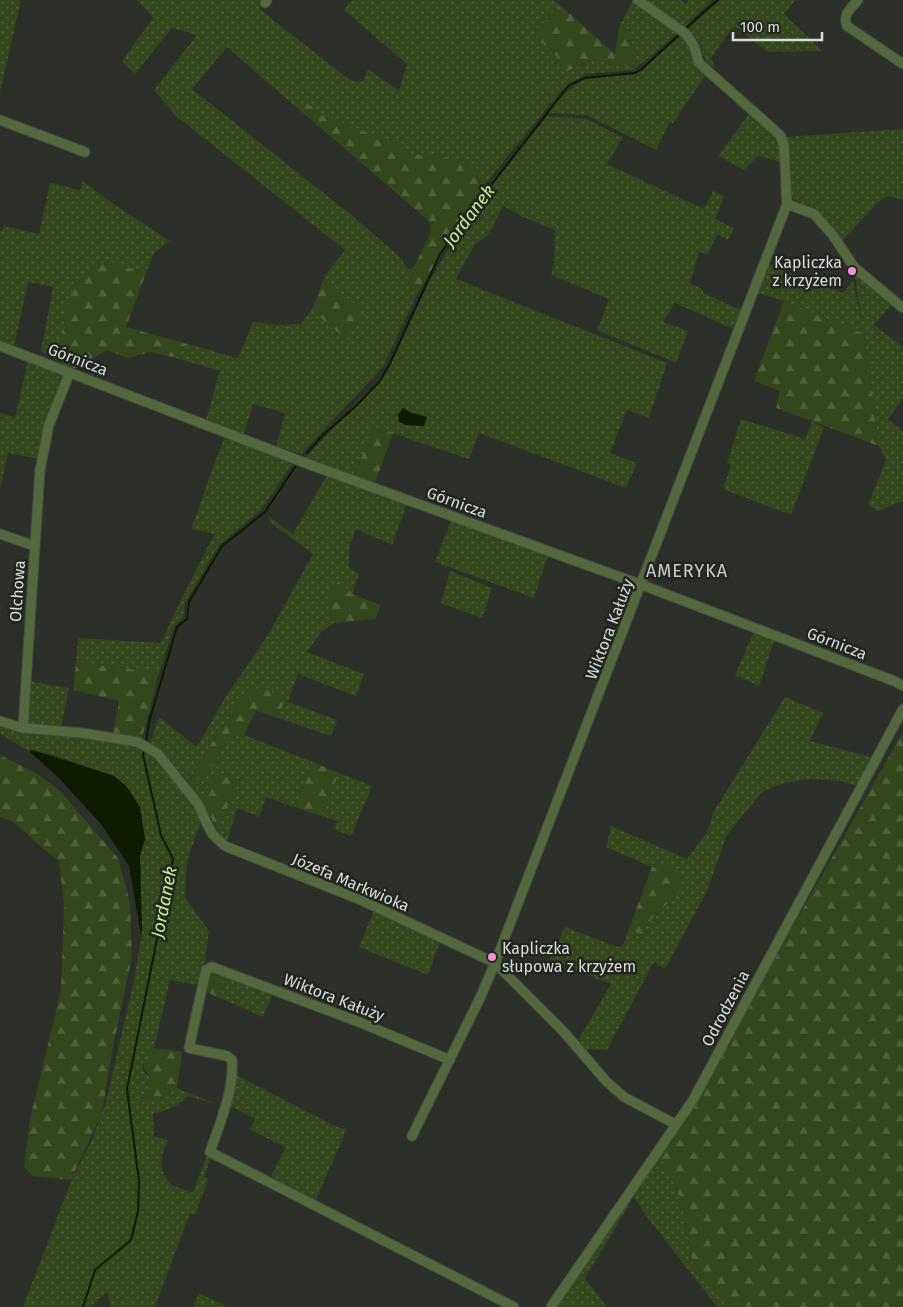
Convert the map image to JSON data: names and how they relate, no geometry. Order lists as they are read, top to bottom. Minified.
{"streets":{"street":["Górnicza","Olchowa","Wiktora Kałuży","Józefa Markwioka","Odrodzenia"]},"crossings":[["Górnicza","Olchowa"],["Górnicza","Wiktora Kałuży"],["Olchowa","Józefa Markwioka"],["Wiktora Kałuży","Józefa Markwioka"],["Józefa Markwioka","Odrodzenia"]],"districts":["AMERYKA"],"water":["Jordanek"],"places":["Kapliczka z krzyżem","Kapliczka słupowa z krzyżem"],"scale_bar":"100 m"}
